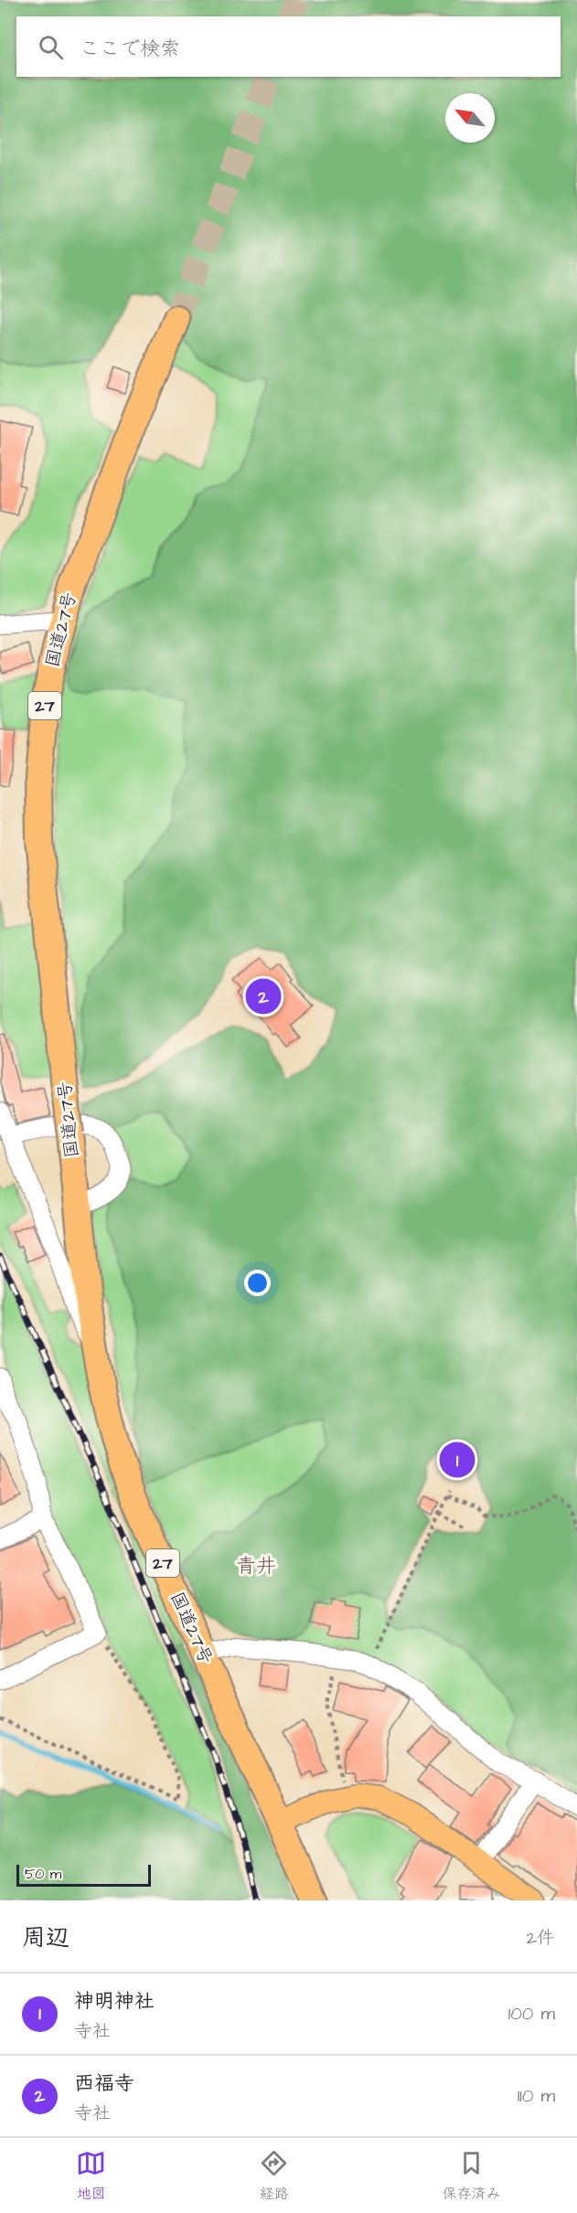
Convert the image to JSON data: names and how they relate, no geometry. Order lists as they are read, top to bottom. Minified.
{"streets":{"highway":["国道27号","27"]},"districts":["青井"],"scale_bar":"50 m","north":"top left","page":{"search":"ここで検索","pins":["2","1"],"scale":"50 m","heading":["周辺","2件"],"list":[{"mark":"1","name":"神明神社","note":"寺社","value":"100 m"},{"mark":"2","name":"西福寺","note":"寺社","value":"110 m"}],"nav":["地図","経路","保存済み"]}}
